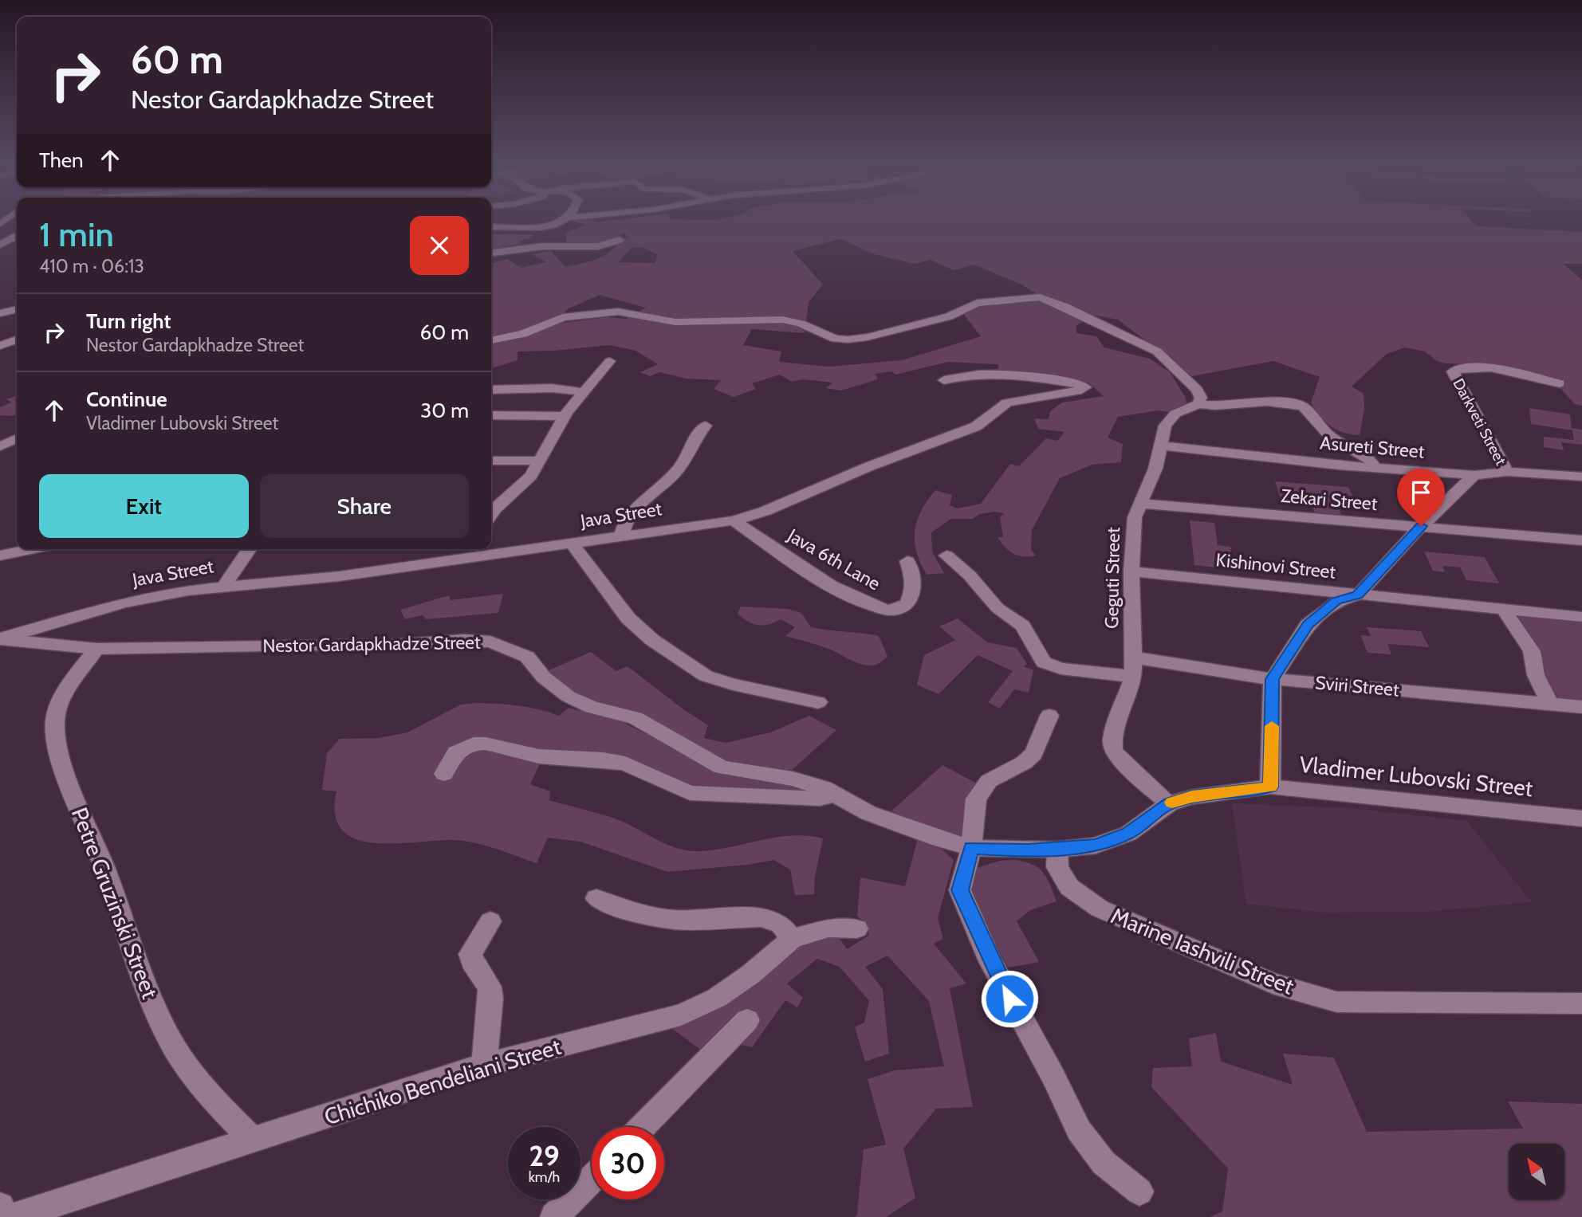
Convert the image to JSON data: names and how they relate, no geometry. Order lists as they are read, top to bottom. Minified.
{"streets":{"street":["Darkveti Street","Asureti Street","Zekari Street","Java Street","Java 6th Lane","Kishinovi Street","Geguti Street","Nestor Gardapkhadze Street","Sviri Street","Vladimer Lubovski Street","Petre Gruzinski Street","Marine Iashvili Street","Chichiko Bendeliani Street"]},"crossings":[["Darkveti Street","Asureti Street"],["Darkveti Street","Zekari Street"],["Darkveti Street","Kishinovi Street"],["Darkveti Street","Sviri Street"],["Asureti Street","Geguti Street"],["Zekari Street","Geguti Street"],["Java Street","Java 6th Lane"],["Java Street","Nestor Gardapkhadze Street"],["Kishinovi Street","Geguti Street"],["Geguti Street","Sviri Street"],["Geguti Street","Vladimer Lubovski Street"],["Nestor Gardapkhadze Street","Vladimer Lubovski Street"],["Nestor Gardapkhadze Street","Petre Gruzinski Street"],["Nestor Gardapkhadze Street","Marine Iashvili Street"],["Vladimer Lubovski Street","Marine Iashvili Street"],["Petre Gruzinski Street","Chichiko Bendeliani Street"]],"north":"top left","page":{"turn":["60 m","Nestor Gardapkhadze Street"],"then":"Then","heading":["1 min","410 m · 06:13"],"list":[{"name":"Turn right","note":"Nestor Gardapkhadze Street","value":"60 m"},{"name":"Continue","note":"Vladimer Lubovski Street","value":"30 m"}],"buttons":["Exit","Share"],"speed":"29 km/h","limit":"30"}}
